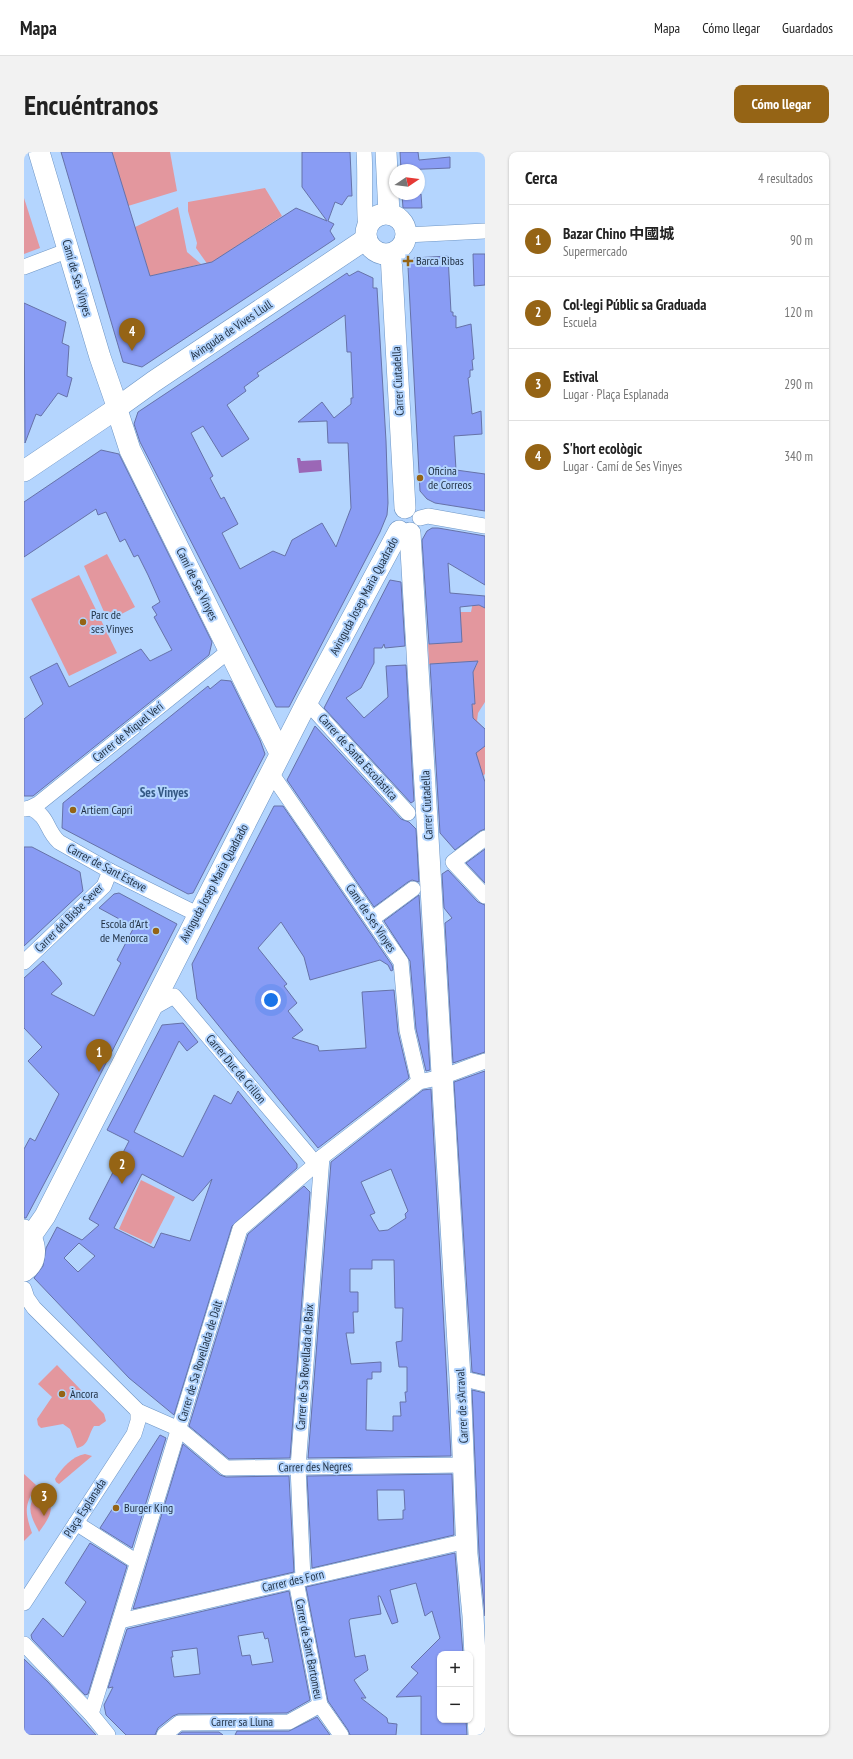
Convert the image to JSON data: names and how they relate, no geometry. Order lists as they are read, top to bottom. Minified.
{"streets":{"street":["Camí de Ses Vinyes","Avinguda de Vives Llull","Carrer Ciutadella","Avinguda Josep Maria Quadrado","Carrer de Miquel Verí","Carrer de Santa Escolàstica","Carrer de Sant Esteve","Carrer del Bisbe Sever","Carrer Duc de Crillon","Carrer de Sa Rovellada de Dalt","Carrer de Sa Rovellada de Baix","Carrer de s'Arraval","Carrer des Negres","Plaça Esplanada","Carrer des Forn","Carrer de Sant Bartomeu","Carrer sa Lluna"]},"crossings":[["Camí de Ses Vinyes","Avinguda de Vives Llull"],["Camí de Ses Vinyes","Avinguda Josep Maria Quadrado"],["Camí de Ses Vinyes","Carrer de Miquel Verí"],["Camí de Ses Vinyes","Carrer de Sa Rovellada de Dalt"],["Avinguda de Vives Llull","Carrer Ciutadella"],["Carrer Ciutadella","Avinguda Josep Maria Quadrado"],["Carrer Ciutadella","Carrer de s'Arraval"],["Avinguda Josep Maria Quadrado","Carrer de Santa Escolàstica"],["Avinguda Josep Maria Quadrado","Carrer de Sant Esteve"],["Avinguda Josep Maria Quadrado","Carrer Duc de Crillon"],["Carrer de Miquel Verí","Carrer de Sant Esteve"],["Carrer de Sant Esteve","Carrer del Bisbe Sever"],["Carrer Duc de Crillon","Carrer de Sa Rovellada de Dalt"],["Carrer Duc de Crillon","Carrer de Sa Rovellada de Baix"],["Carrer de Sa Rovellada de Dalt","Carrer de Sa Rovellada de Baix"],["Carrer de Sa Rovellada de Dalt","Carrer des Negres"],["Carrer de Sa Rovellada de Dalt","Carrer des Forn"],["Carrer de Sa Rovellada de Baix","Carrer des Negres"],["Carrer de Sa Rovellada de Baix","Carrer des Forn"],["Carrer de Sa Rovellada de Baix","Carrer de Sant Bartomeu"],["Carrer de s'Arraval","Carrer des Negres"],["Carrer de s'Arraval","Carrer des Forn"],["Carrer des Forn","Carrer de Sant Bartomeu"],["Carrer de Sant Bartomeu","Carrer sa Lluna"]],"districts":["Ses Vinyes"],"places":{"health":["Barca Ribas"],"other":["Oficina de Correos","Parc de ses Vinyes","Artiem Capri","Escola d'Art de Menorca","Àncora","Burger King"]},"north":"right","page":{"header":"Mapa","nav":["Mapa","Cómo llegar","Guardados"],"buttons":"Cómo llegar","title":"Encuéntranos","heading":["Cerca","4 resultados"],"list":[{"mark":"1","name":"Bazar Chino 中國城","note":"Supermercado","value":"90 m"},{"mark":"2","name":"Col·legi Públic sa Graduada","note":"Escuela","value":"120 m"},{"mark":"3","name":"Estival","note":"Lugar · Plaça Esplanada","value":"290 m"},{"mark":"4","name":"S'hort ecològic","note":"Lugar · Camí de Ses Vinyes","value":"340 m"}],"pins":["4","1","2","3"],"map_buttons":["+","−"]}}
